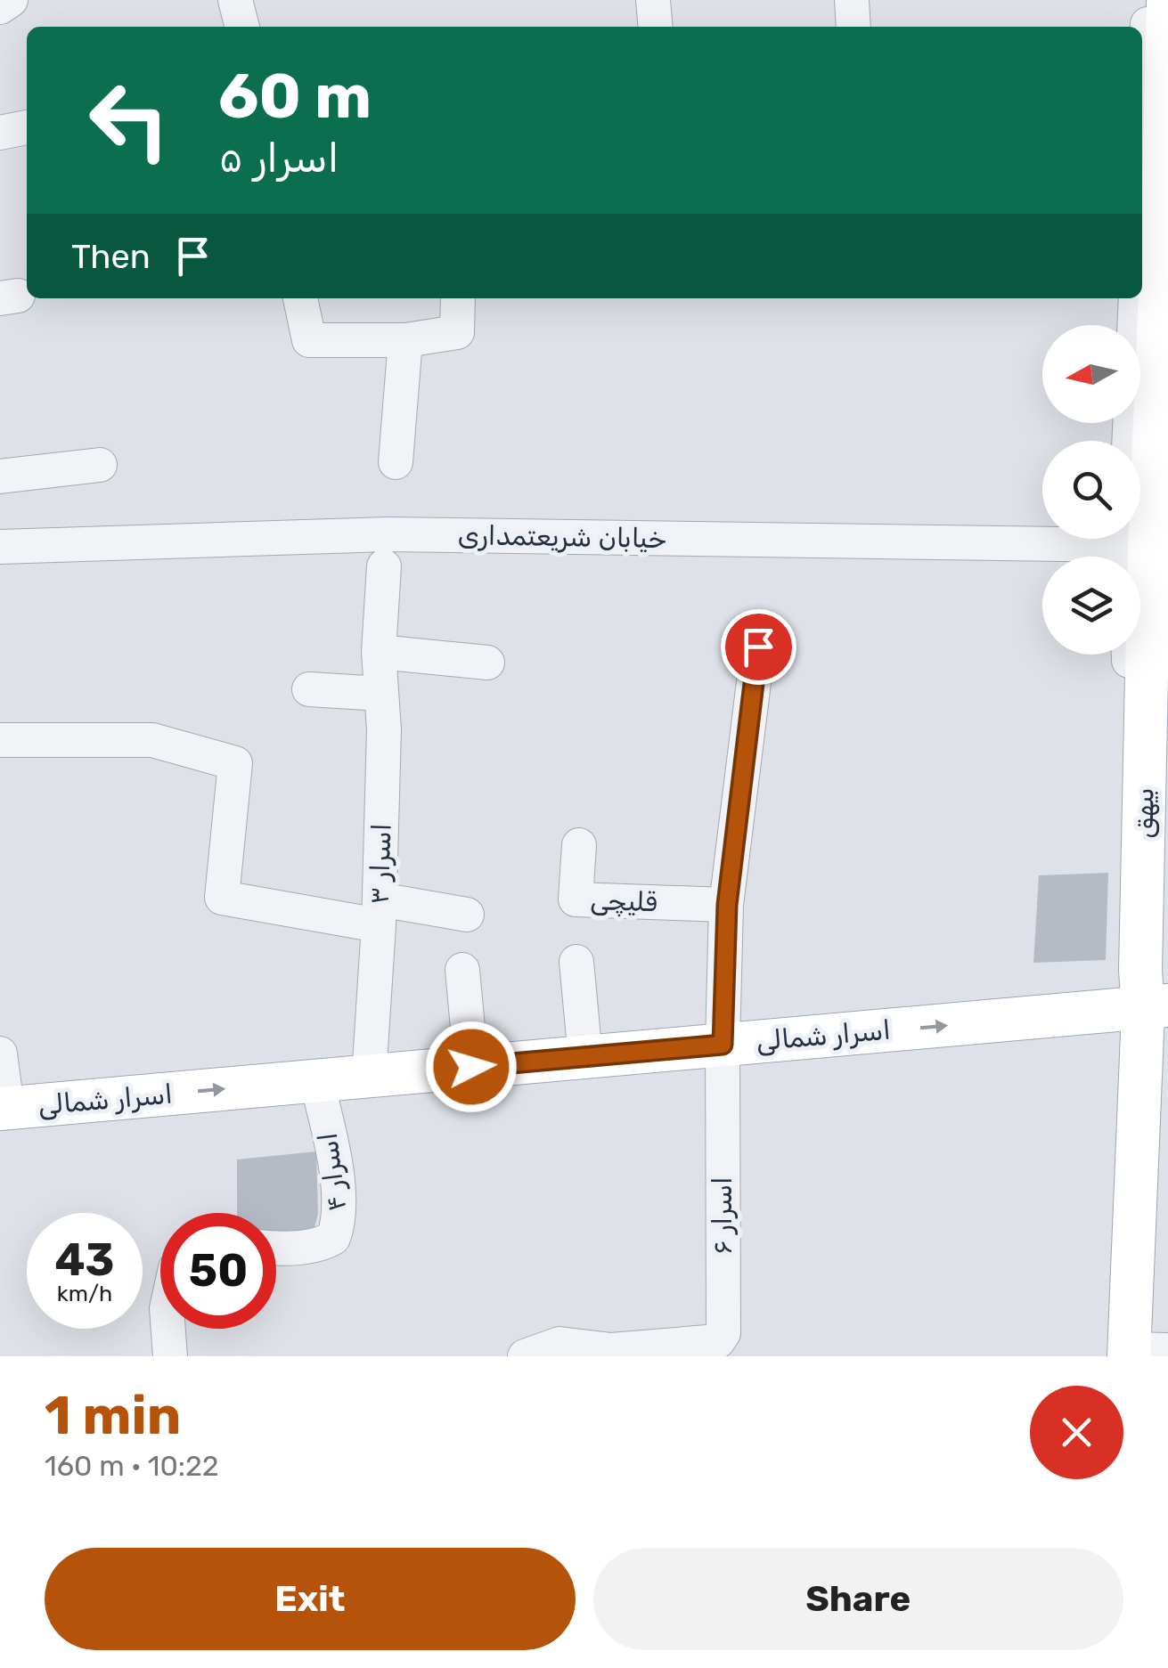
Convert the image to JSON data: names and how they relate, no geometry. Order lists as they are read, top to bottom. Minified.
{"streets":{"main road":["بیهق","اسرار شمالی"],"street":["خیابان شریعتمداری","اسرار ۳","قلیچی","اسرار ۴","اسرار ۶"]},"crossings":[["بیهق","اسرار شمالی"],["اسرار ۳","اسرار شمالی"],["اسرار شمالی","اسرار ۴"],["اسرار شمالی","اسرار ۶"]],"one_way":["اسرار شمالی"],"north":"left","page":{"turn":["60 m","اسرار ۵"],"then":"Then","speed":"43 km/h","limit":"50","heading":["1 min","160 m · 10:22"],"buttons":["Exit","Share"]}}
